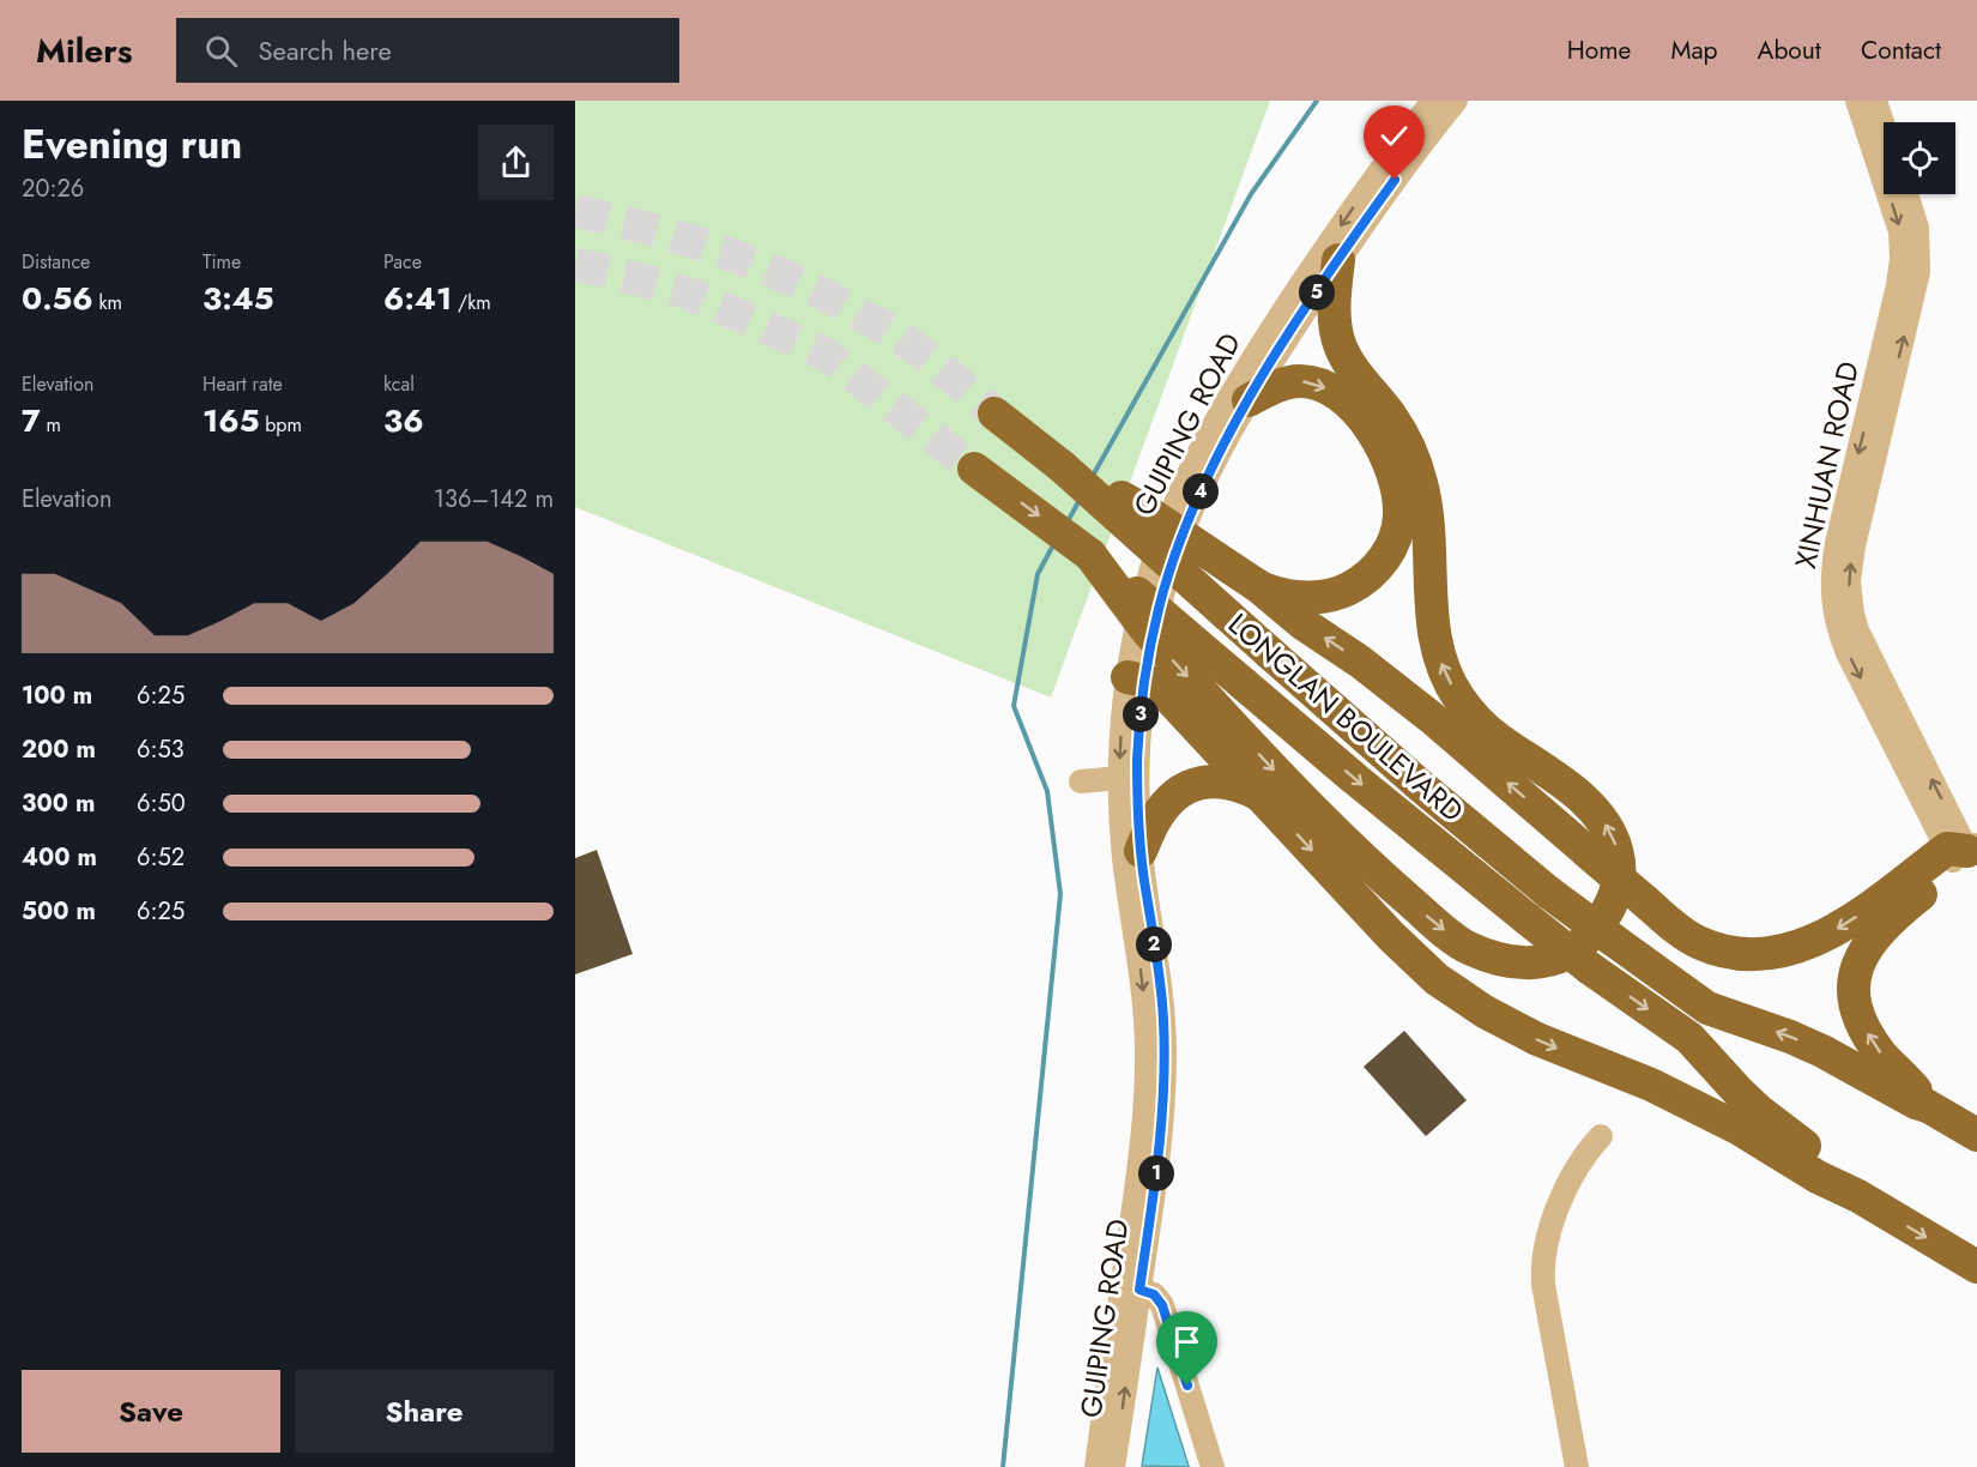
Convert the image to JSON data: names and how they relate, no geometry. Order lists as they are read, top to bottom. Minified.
{"streets":{"highway":["LONGLAN BOULEVARD"],"street":["GUIPING ROAD","XINHUAN ROAD"]},"page":{"header":"Milers","search":"Search here","nav":["Home","Map","About","Contact"],"heading":["Evening run","20:26"],"stats":[["Distance","0.56 km"],["Time","3:45"],["Pace","6:41 /km"],["Elevation","7 m"],["Heart rate","165 bpm"],["kcal","36"]],"pins":["5","4","3","2","1"],"chart":["Elevation","136–142 m"],"list":[{"name":"100 m","note":"6:25"},{"name":"200 m","note":"6:53"},{"name":"300 m","note":"6:50"},{"name":"400 m","note":"6:52"},{"name":"500 m","note":"6:25"}],"buttons":["Save","Share"]}}
